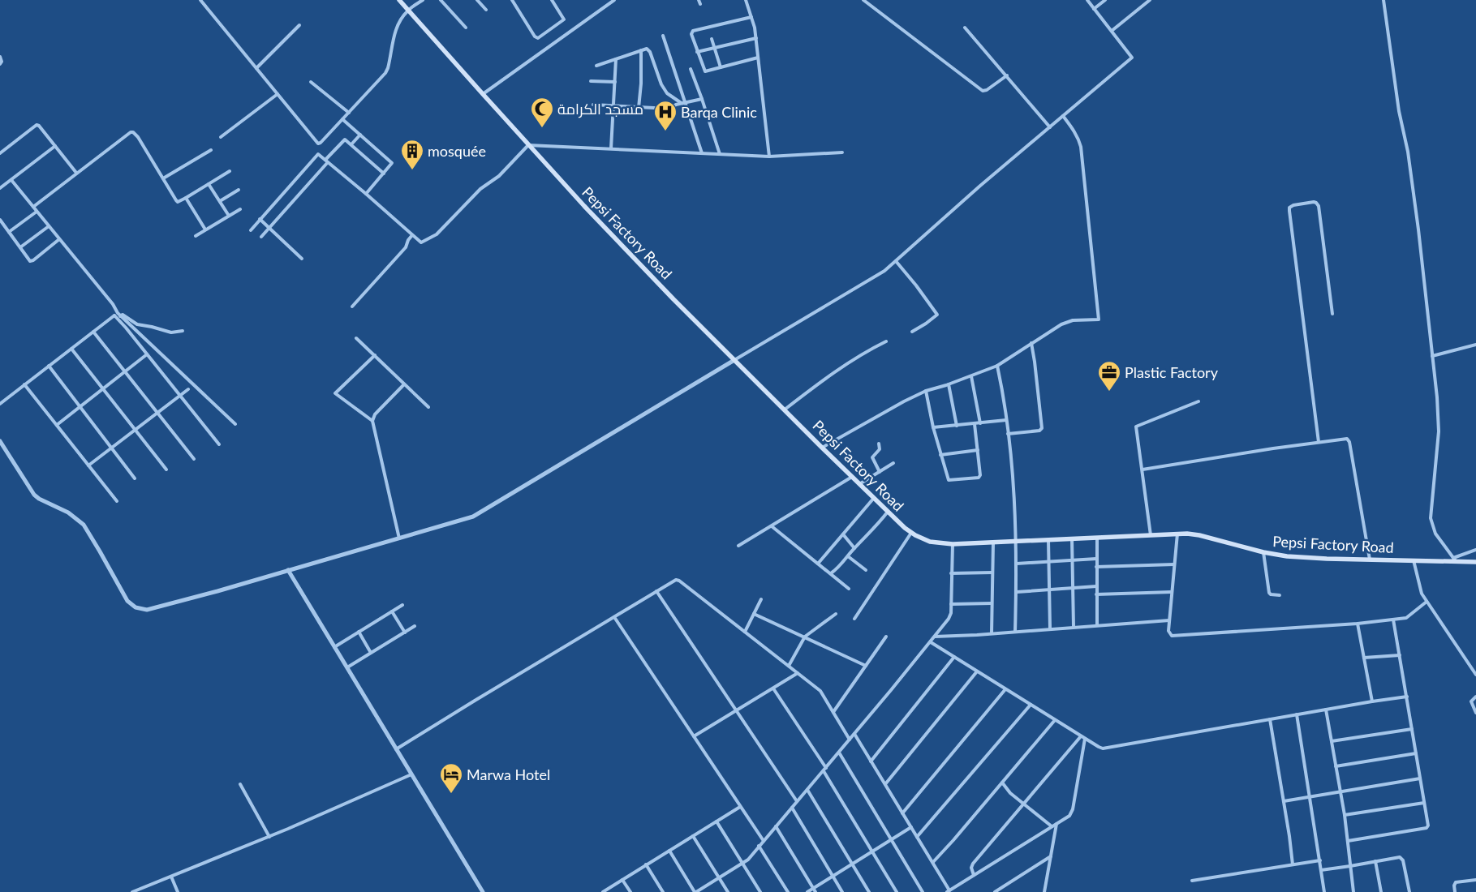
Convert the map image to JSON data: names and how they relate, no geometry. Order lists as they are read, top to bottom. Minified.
{"streets":{"main road":["Pepsi Factory Road"]},"places":{"mosque":["مسجد الكرامة"],"hospital":["Barqa Clinic"],"building":["mosquée"],"office":["Plastic Factory"],"hotel":["Marwa Hotel"]}}
